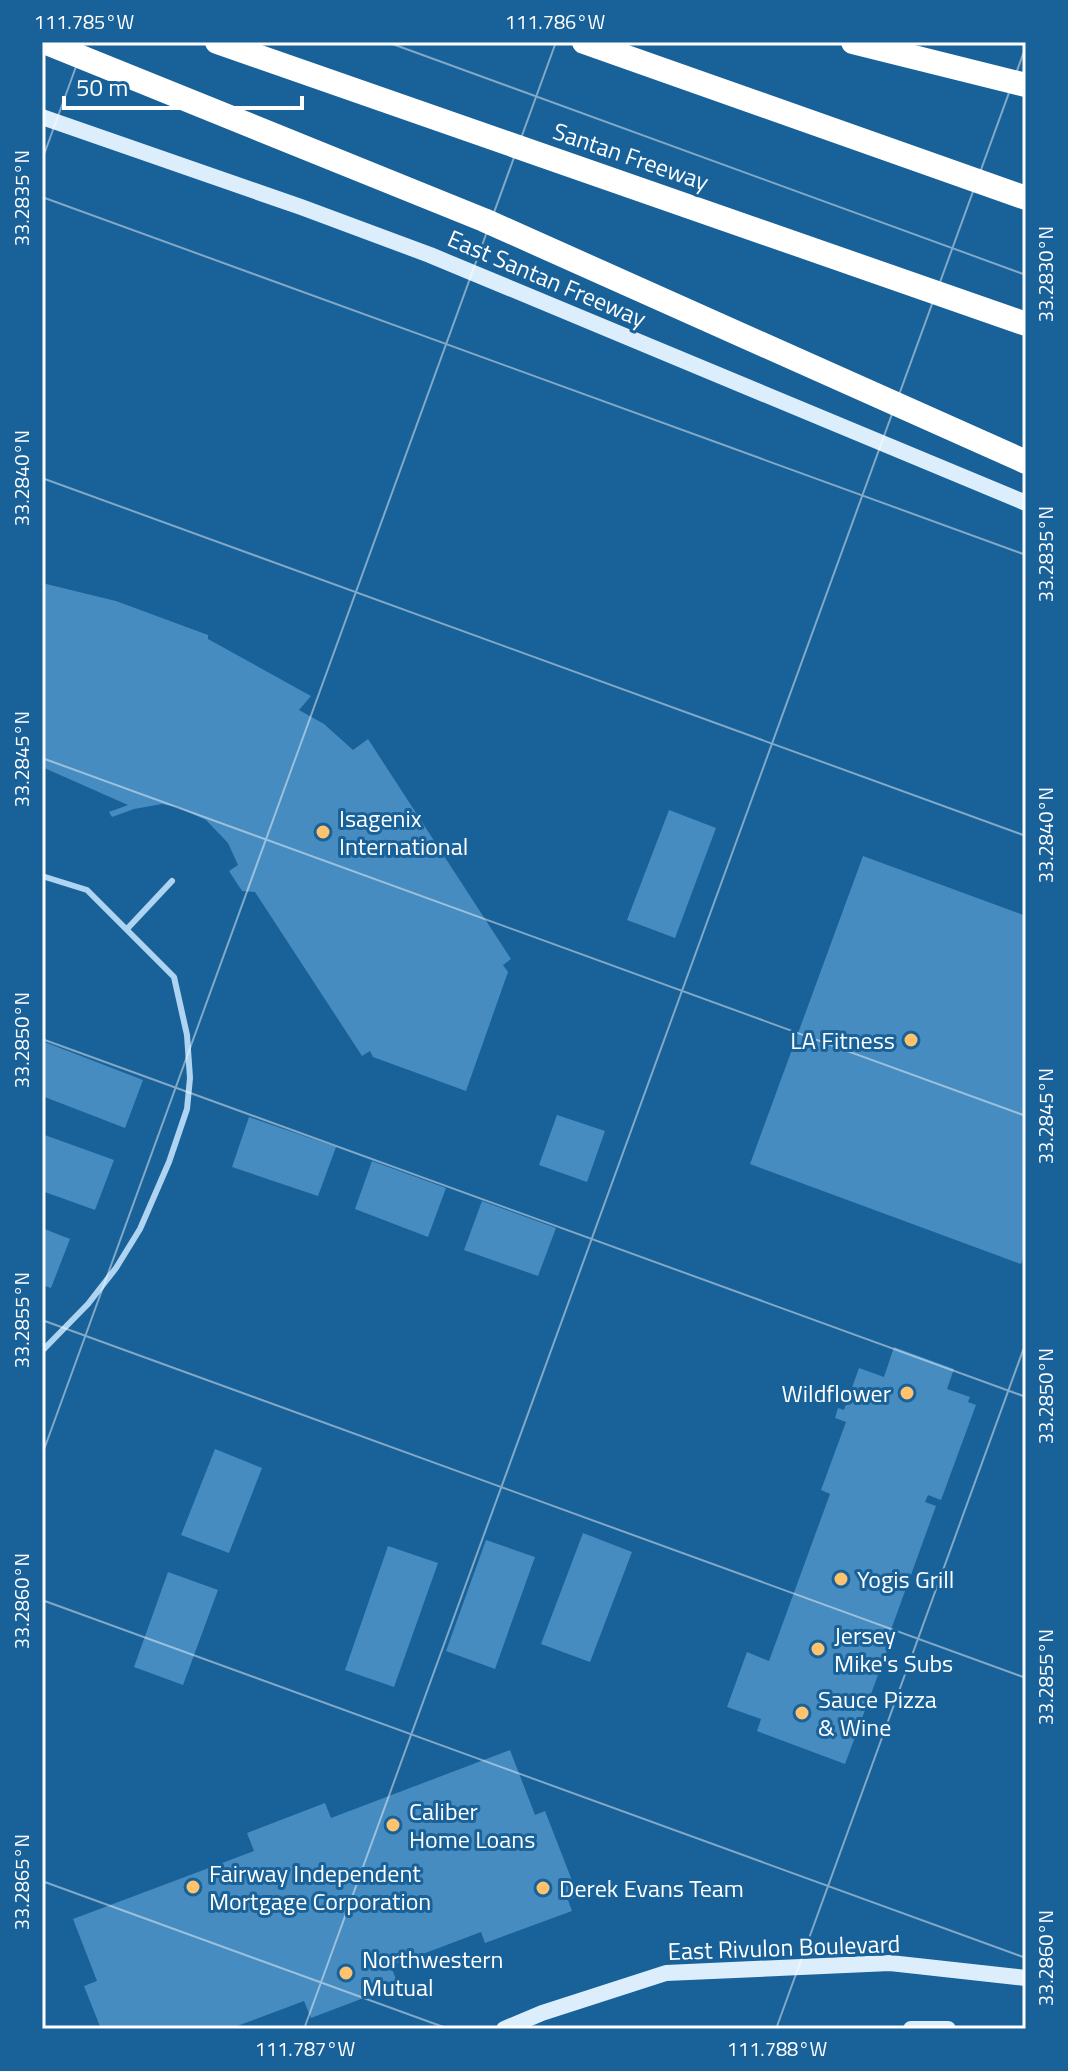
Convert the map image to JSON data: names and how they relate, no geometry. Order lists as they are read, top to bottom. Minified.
{"streets":{"highway":["Santan Freeway"],"main road":["East Santan Freeway","East Rivulon Boulevard"]},"places":["Isagenix International","LA Fitness","Wildflower","Yogis Grill","Jersey Mike's Subs","Sauce Pizza & Wine","Caliber Home Loans","Fairway Independent Mortgage Corporation","Derek Evans Team","Northwestern Mutual"],"scale_bar":"50 m","coordinates":["111.785°W","111.786°W","33.2835°N","33.2830°N","33.2840°N","33.2845°N","33.2850°N","33.2855°N","33.2860°N","33.2865°N","111.787°W","111.788°W"]}
